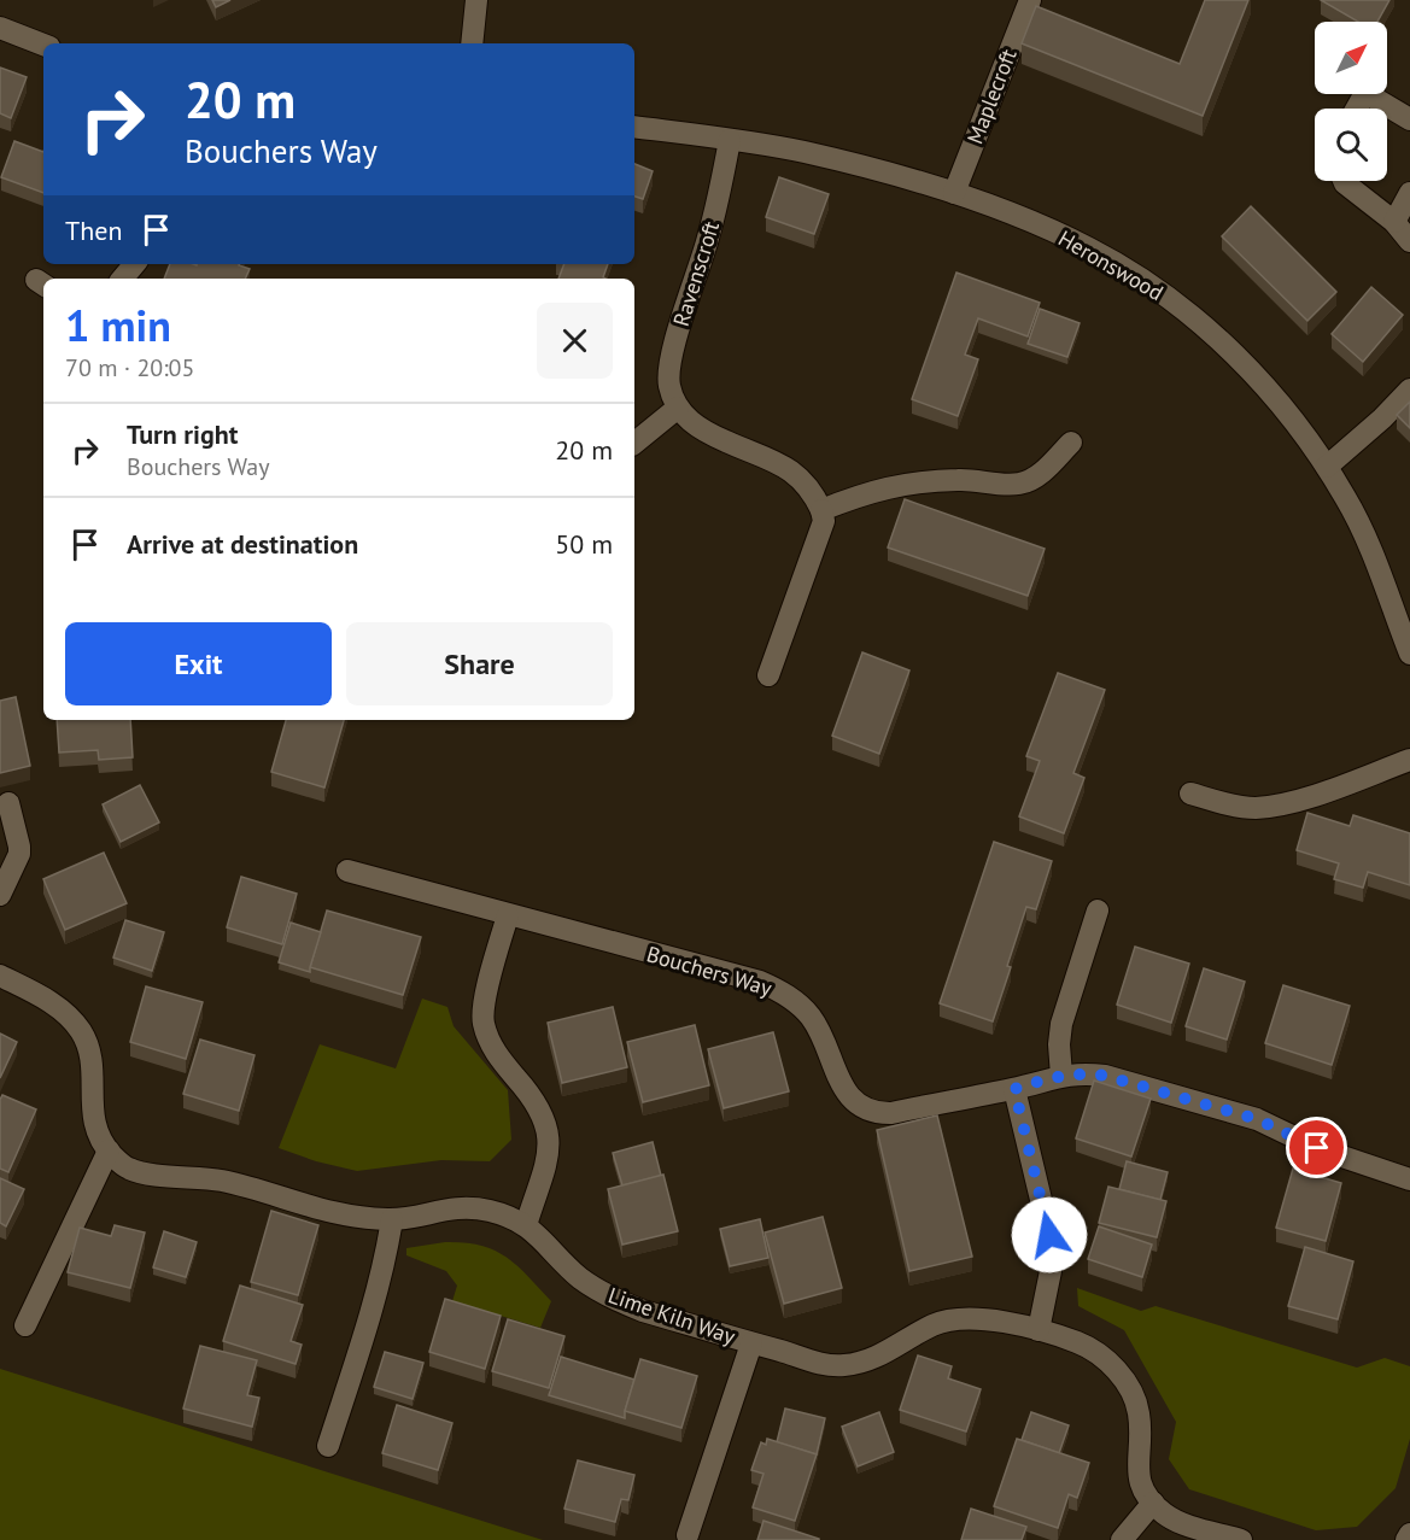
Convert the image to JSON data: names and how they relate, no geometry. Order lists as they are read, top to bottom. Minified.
{"streets":{"street":["Maplecroft","Heronswood","Ravenscroft","Bouchers Way","Lime Kiln Way"]},"crossings":[["Maplecroft","Heronswood"],["Heronswood","Ravenscroft"]],"north":"top right","page":{"turn":["20 m","Bouchers Way"],"then":"Then","heading":["1 min","70 m · 20:05"],"list":[{"name":"Turn right","note":"Bouchers Way","value":"20 m"},{"name":"Arrive at destination","value":"50 m"}],"buttons":["Exit","Share"]}}
